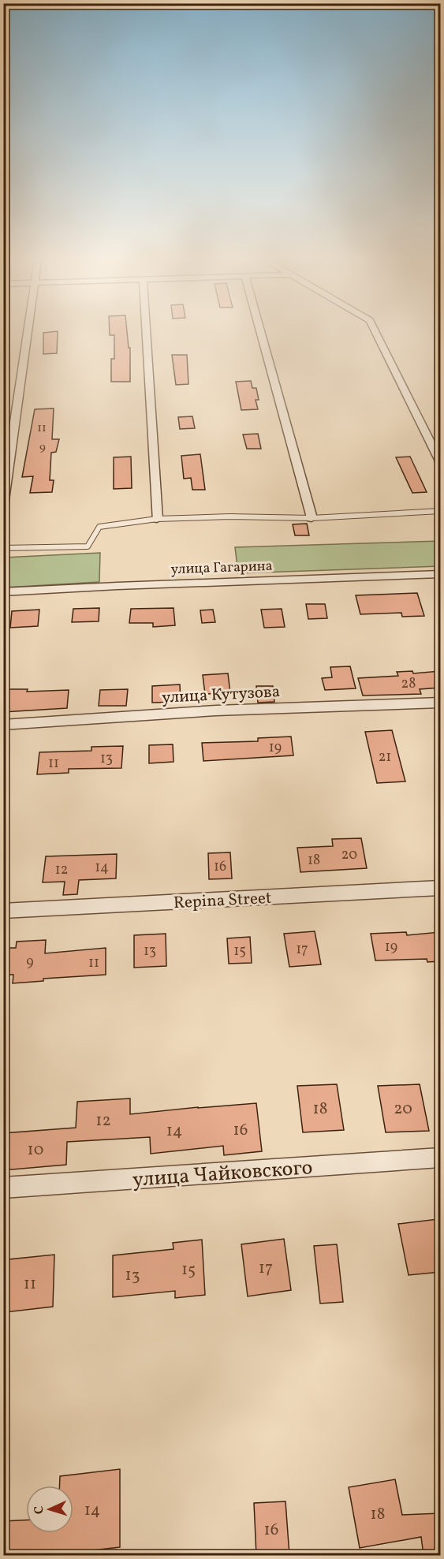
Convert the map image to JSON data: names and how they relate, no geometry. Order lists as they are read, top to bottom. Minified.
{"streets":{"street":["улица Гагарина","улица Кутузова","Repina Street","улица Чайковского"]},"house_numbers":["11","9","28","19","21","13","11","20","18","16","14","12","19","17","13","15","9","11","18","20","12","16","14","10","17","15","13","11","14","18","16"],"north":"left"}
